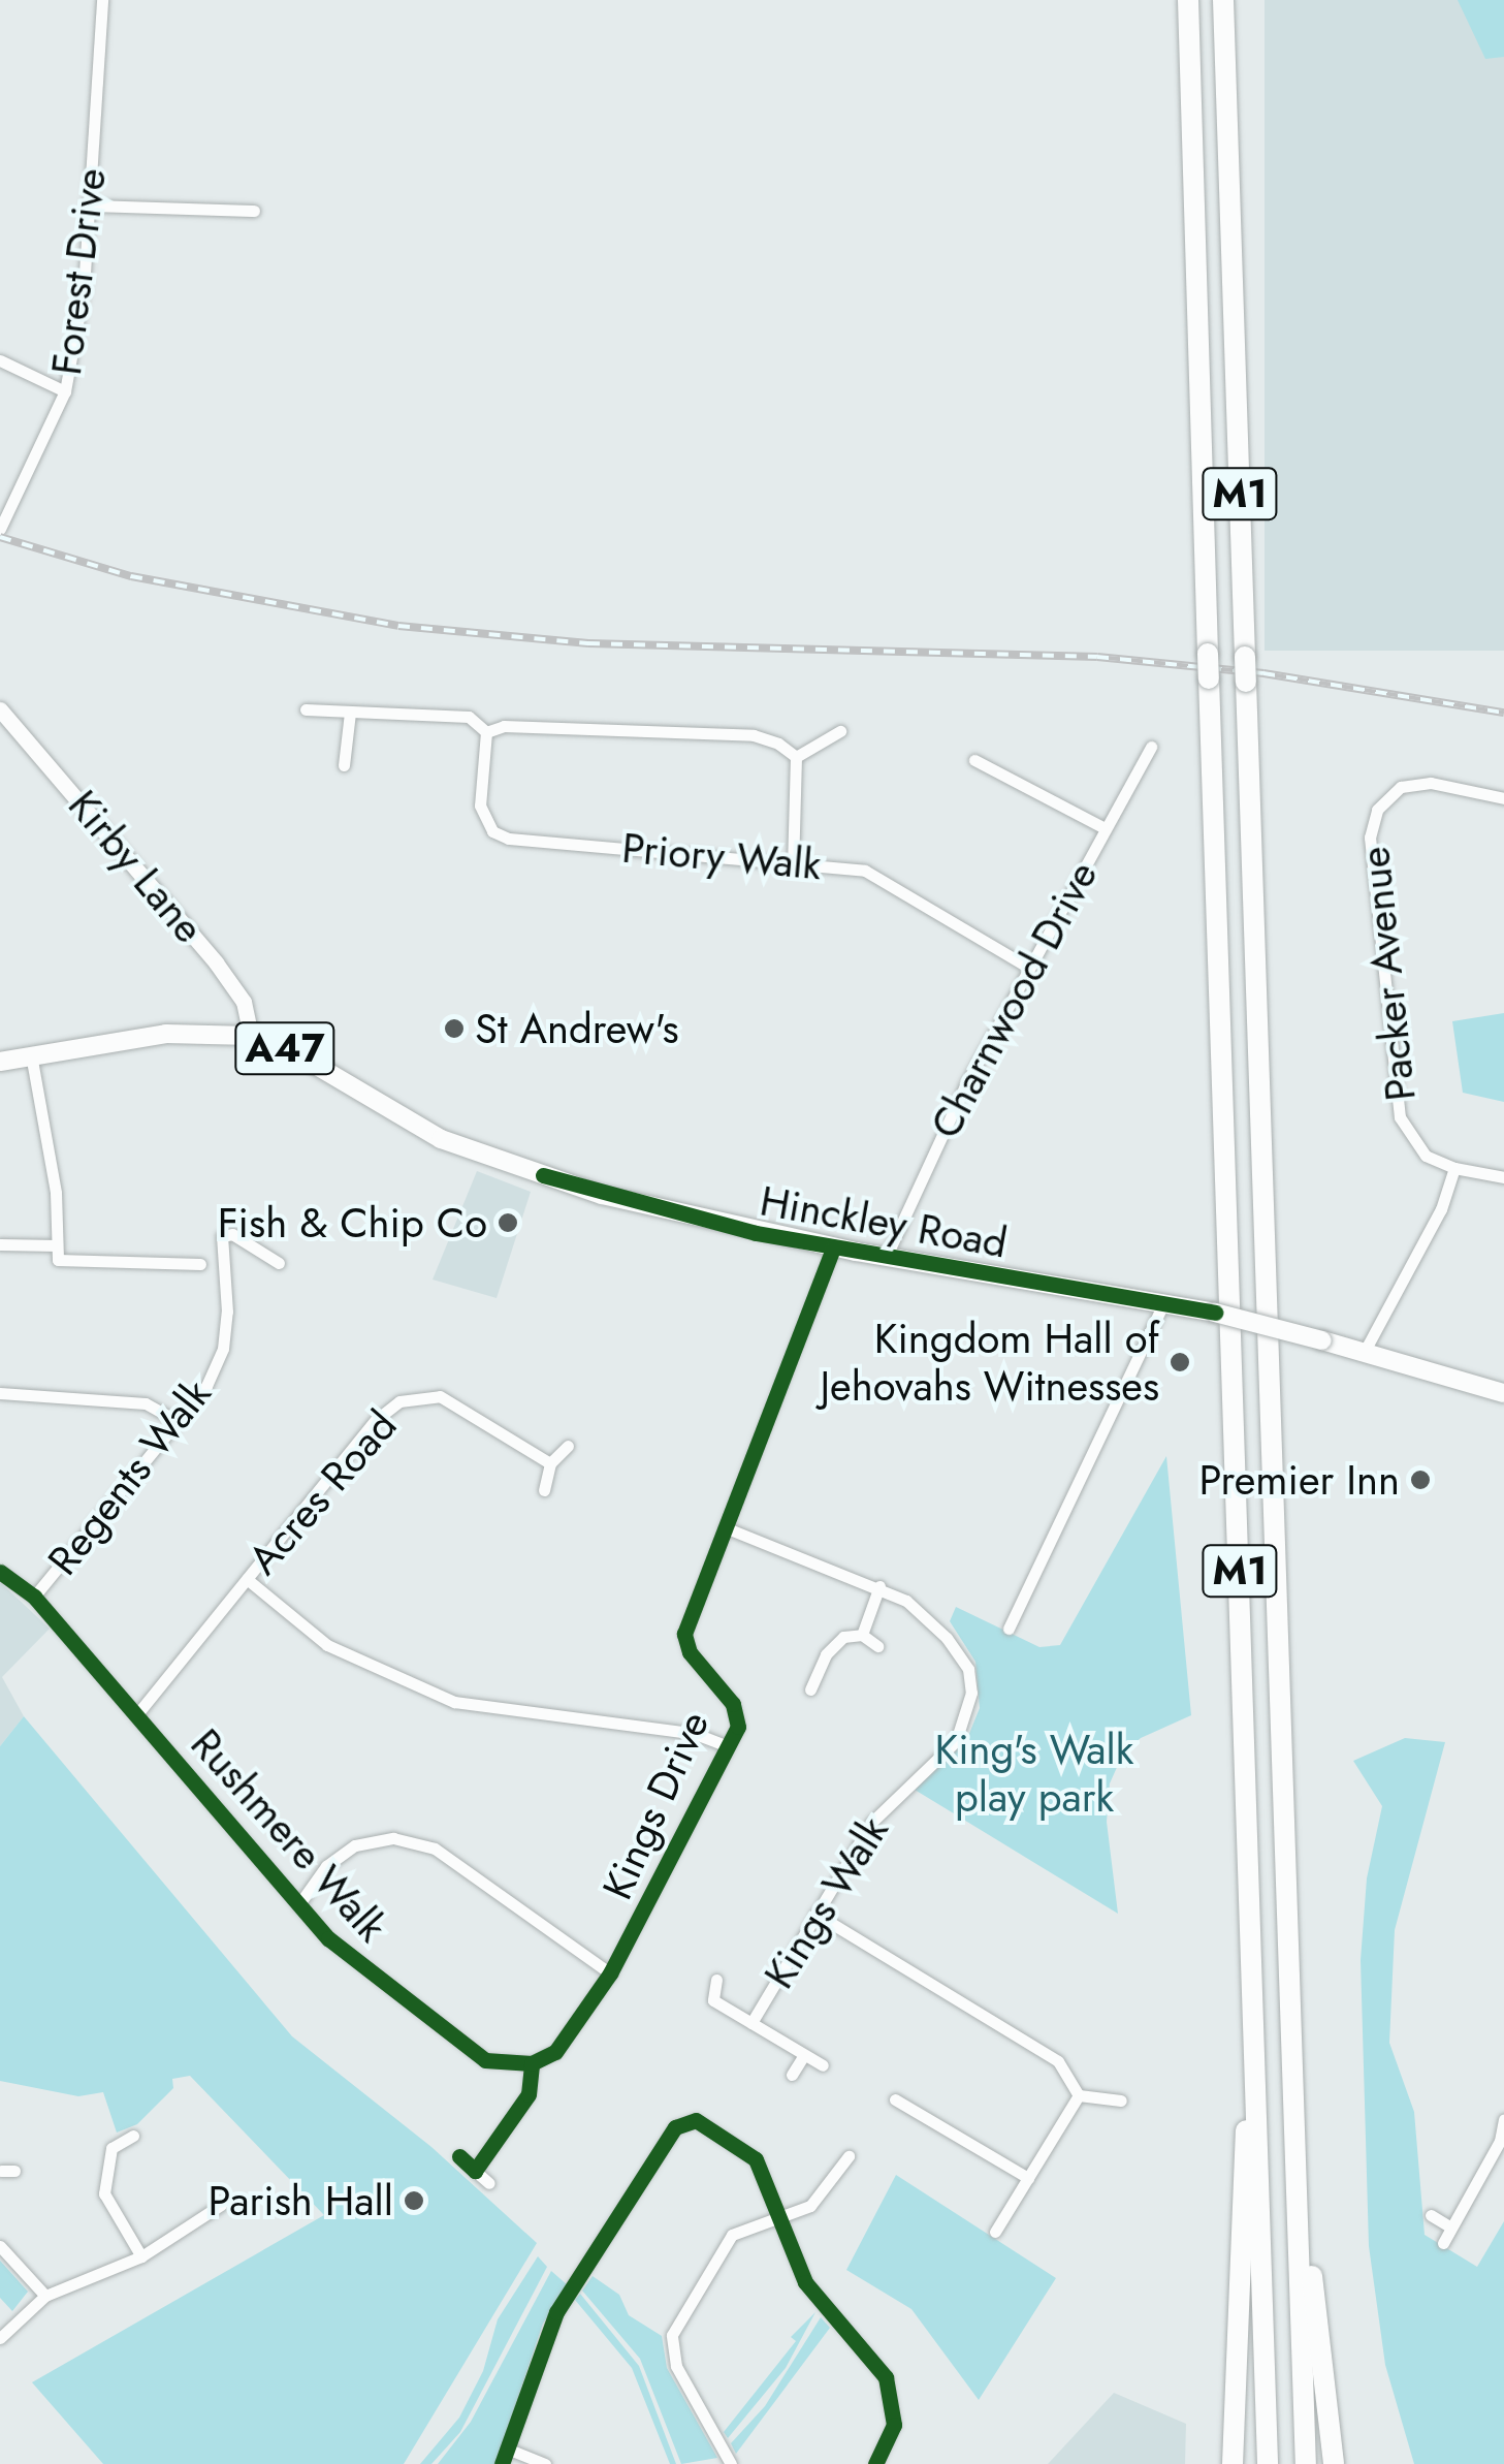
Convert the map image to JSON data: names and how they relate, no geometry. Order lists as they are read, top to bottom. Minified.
{"streets":{"highway":["M1"],"main road":["A47","Hinckley Road"],"street":["Forest Drive","Priory Walk","Kirby Lane","Packer Avenue","Charnwood Drive","Regents Walk","Acres Road","Kings Drive","Rushmere Walk","Kings Walk"]},"crossings":[["Priory Walk","Charnwood Drive"],["Kirby Lane","Hinckley Road"],["Charnwood Drive","Hinckley Road"],["Hinckley Road","Kings Drive"],["Regents Walk","Rushmere Walk"],["Acres Road","Rushmere Walk"],["Kings Drive","Rushmere Walk"],["Kings Drive","Kings Walk"]],"parks":["King's Walk play park"],"places":["St Andrew's","Fish & Chip Co","Kingdom Hall of Jehovahs Witnesses","Premier Inn","Parish Hall"]}
